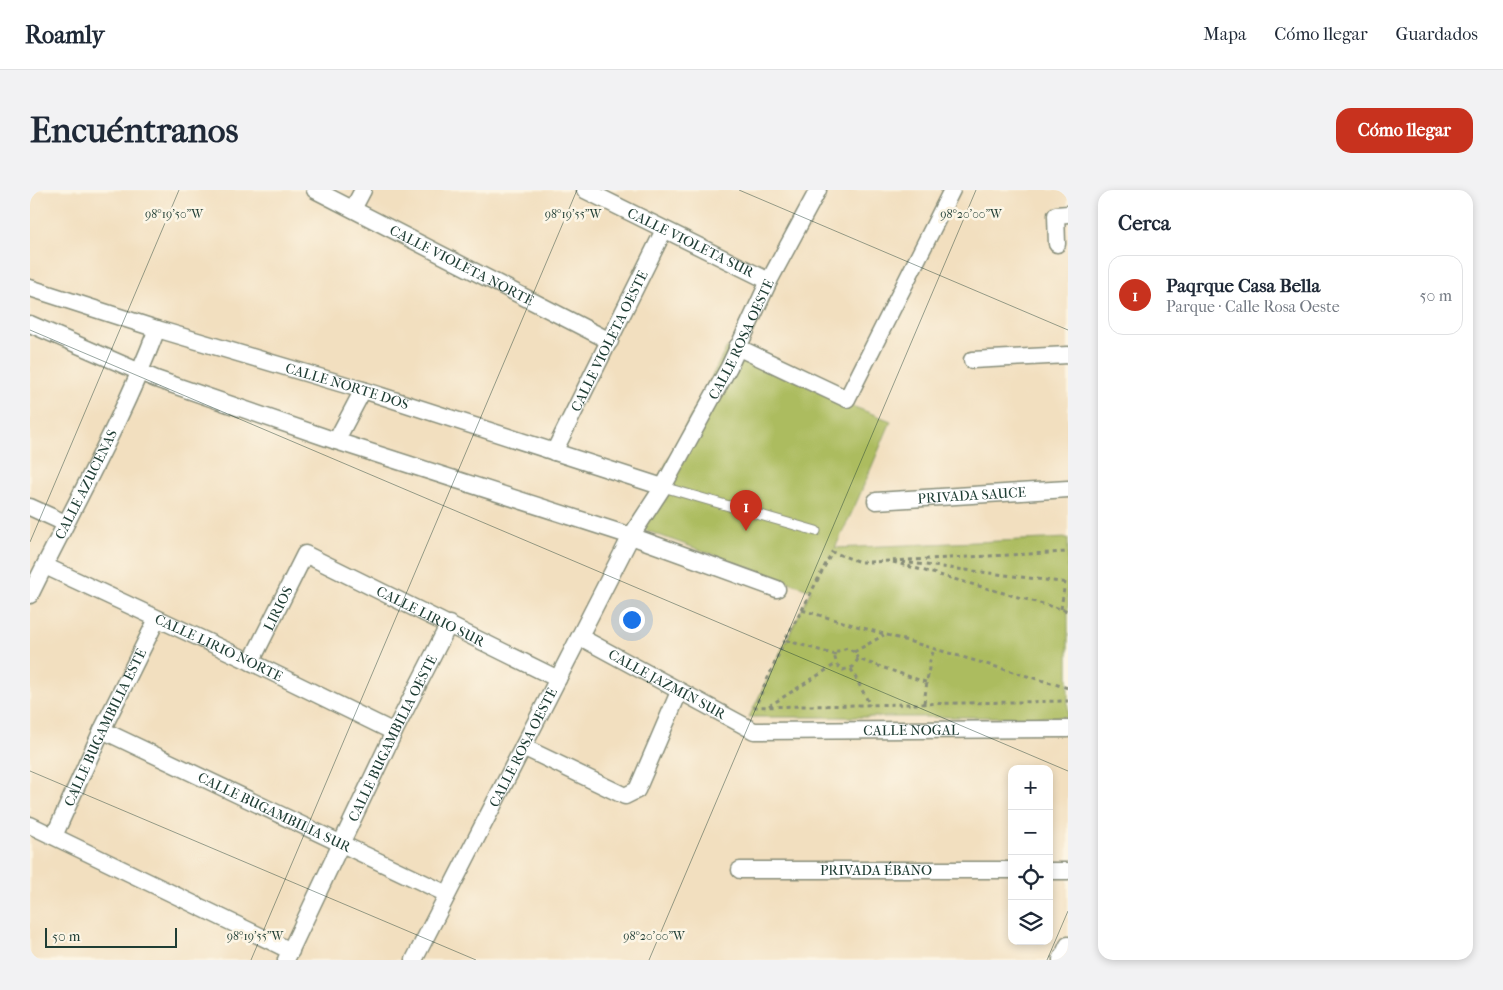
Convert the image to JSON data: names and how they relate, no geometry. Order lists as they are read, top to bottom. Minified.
{"streets":{"street":["CALLE VIOLETA SUR","CALLE VIOLETA NORTE","CALLE ROSA OESTE","CALLE VIOLETA OESTE","CALLE NORTE DOS","CALLE AZUCENAS","PRIVADA SAUCE","LIRIOS","CALLE LIRIO SUR","CALLE LIRIO NORTE","CALLE JAZMÍN SUR","CALLE BUGAMBILIA ESTE","CALLE NOGAL","CALLE BUGAMBILIA OESTE","CALLE BUGAMBILIA SUR","PRIVADA ÉBANO"]},"crossings":[["CALLE VIOLETA SUR","CALLE ROSA OESTE"],["CALLE VIOLETA SUR","CALLE VIOLETA OESTE"],["CALLE VIOLETA NORTE","CALLE VIOLETA OESTE"],["CALLE ROSA OESTE","CALLE NORTE DOS"],["CALLE ROSA OESTE","CALLE LIRIO SUR"],["CALLE ROSA OESTE","CALLE JAZMÍN SUR"],["CALLE ROSA OESTE","CALLE BUGAMBILIA SUR"],["CALLE VIOLETA OESTE","CALLE NORTE DOS"],["CALLE NORTE DOS","CALLE AZUCENAS"],["CALLE AZUCENAS","CALLE LIRIO NORTE"],["LIRIOS","CALLE LIRIO SUR"],["LIRIOS","CALLE LIRIO NORTE"],["CALLE LIRIO SUR","CALLE BUGAMBILIA OESTE"],["CALLE LIRIO NORTE","CALLE BUGAMBILIA ESTE"],["CALLE LIRIO NORTE","CALLE BUGAMBILIA OESTE"],["CALLE JAZMÍN SUR","CALLE NOGAL"],["CALLE BUGAMBILIA ESTE","CALLE BUGAMBILIA SUR"],["CALLE BUGAMBILIA OESTE","CALLE BUGAMBILIA SUR"]],"scale_bar":"50 m","page":{"header":"Roamly","nav":["Mapa","Cómo llegar","Guardados"],"buttons":"Cómo llegar","title":"Encuéntranos","heading":"Cerca","list":[{"mark":"1","name":"Paqrque Casa Bella","note":"Parque · Calle Rosa Oeste","value":"50 m"}],"pins":"1","map_buttons":["+","−"],"scale":"50 m"},"coordinates":["98°19'50\"W","98°19'55\"W","98°20'00\"W"]}
